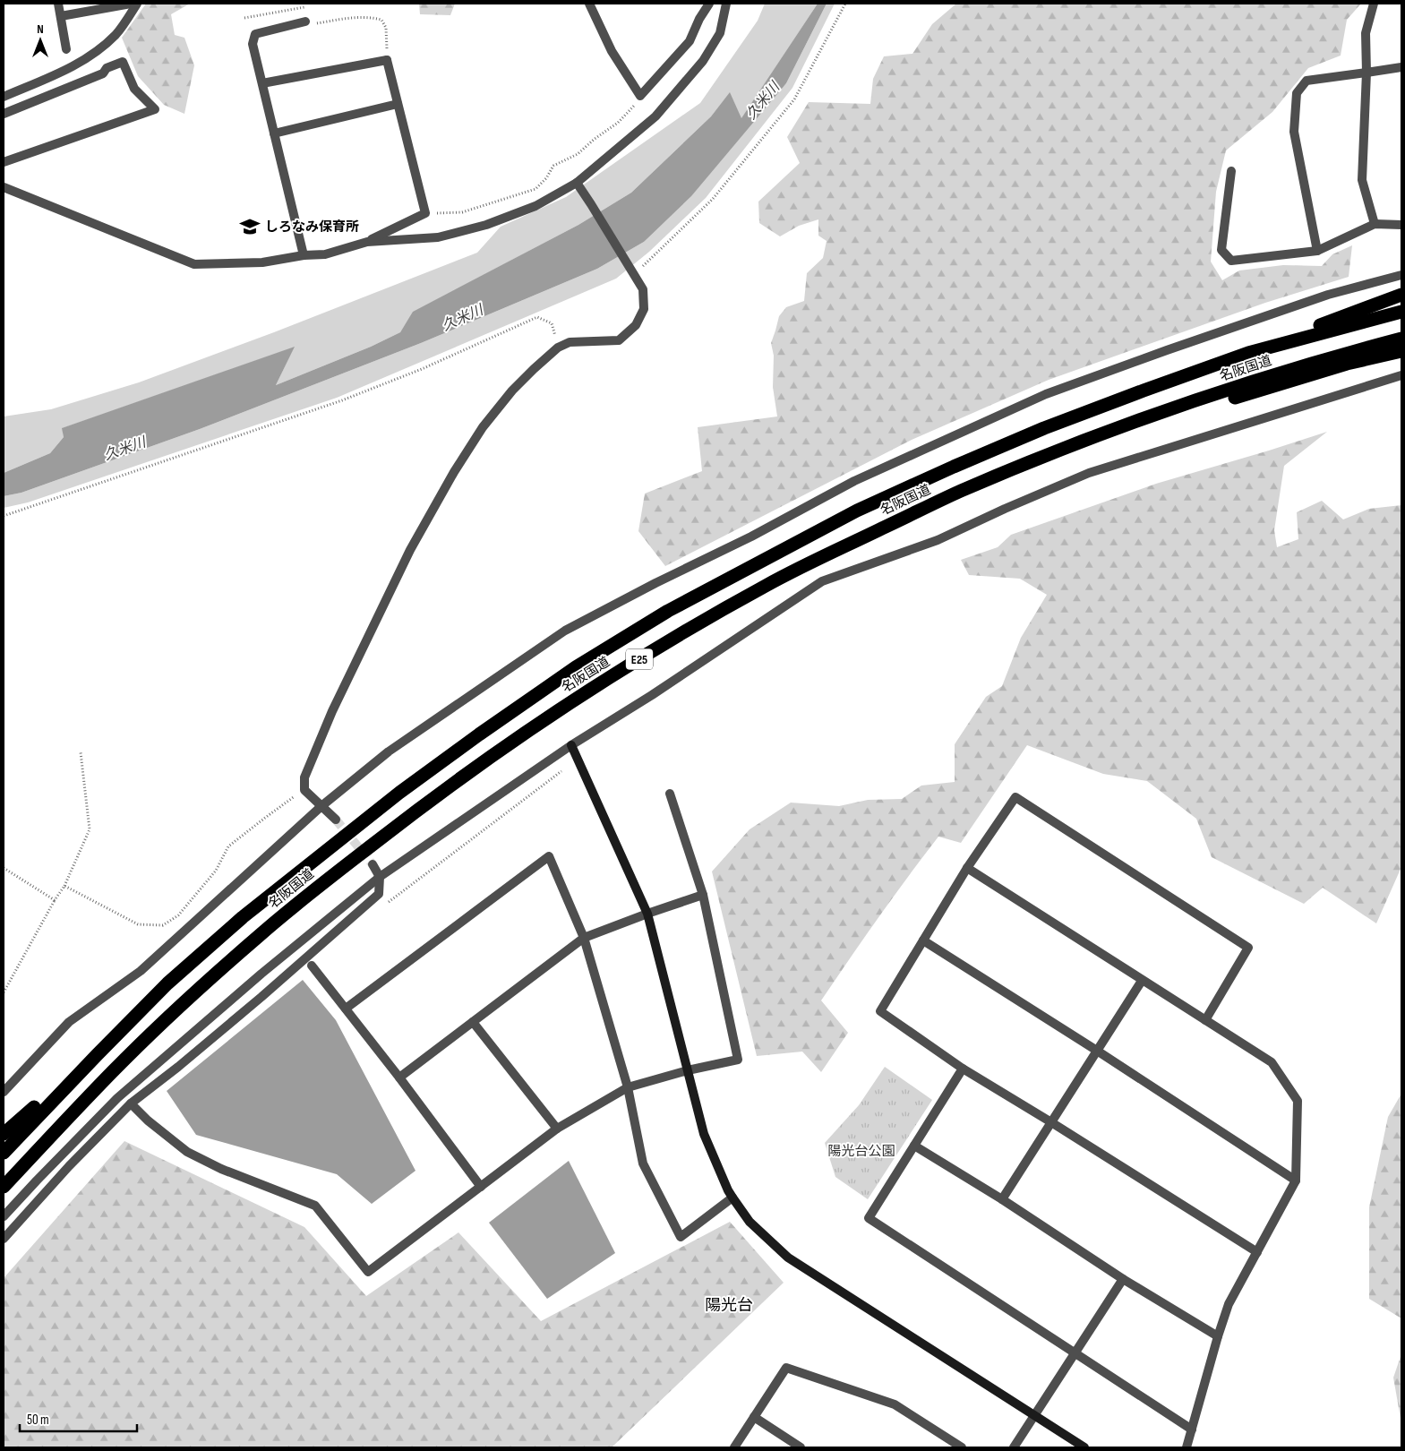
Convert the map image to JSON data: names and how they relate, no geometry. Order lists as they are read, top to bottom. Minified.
{"streets":{"highway":["名阪国道","E25"]},"districts":["陽光台"],"water":["久米川"],"parks":["陽光台公園"],"places":{"school or university":["しろなみ保育所"]},"scale_bar":"50 m","north":"top"}
